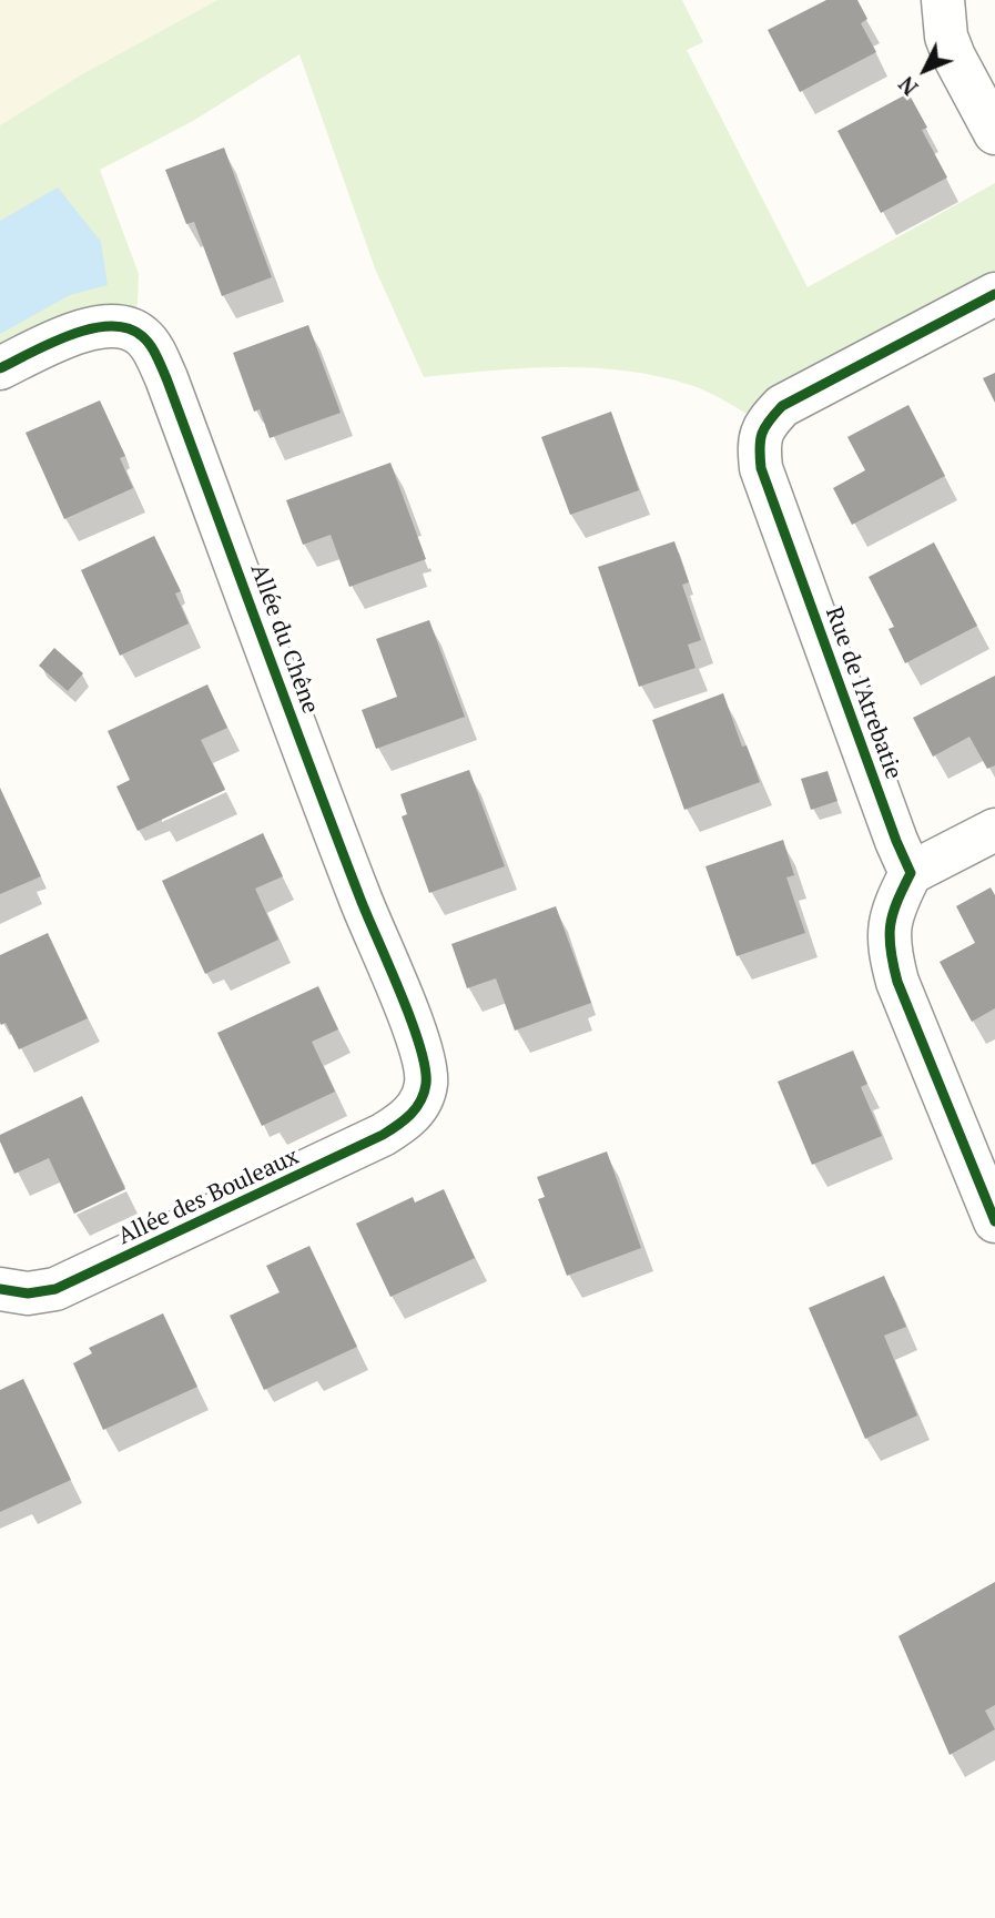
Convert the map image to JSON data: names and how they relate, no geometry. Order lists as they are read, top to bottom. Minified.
{"streets":{"street":["Allée du Chêne","Rue de l'Atrebatie","Allée des Bouleaux"]},"crossings":[["Allée du Chêne","Allée des Bouleaux"]],"north":"bottom left"}
